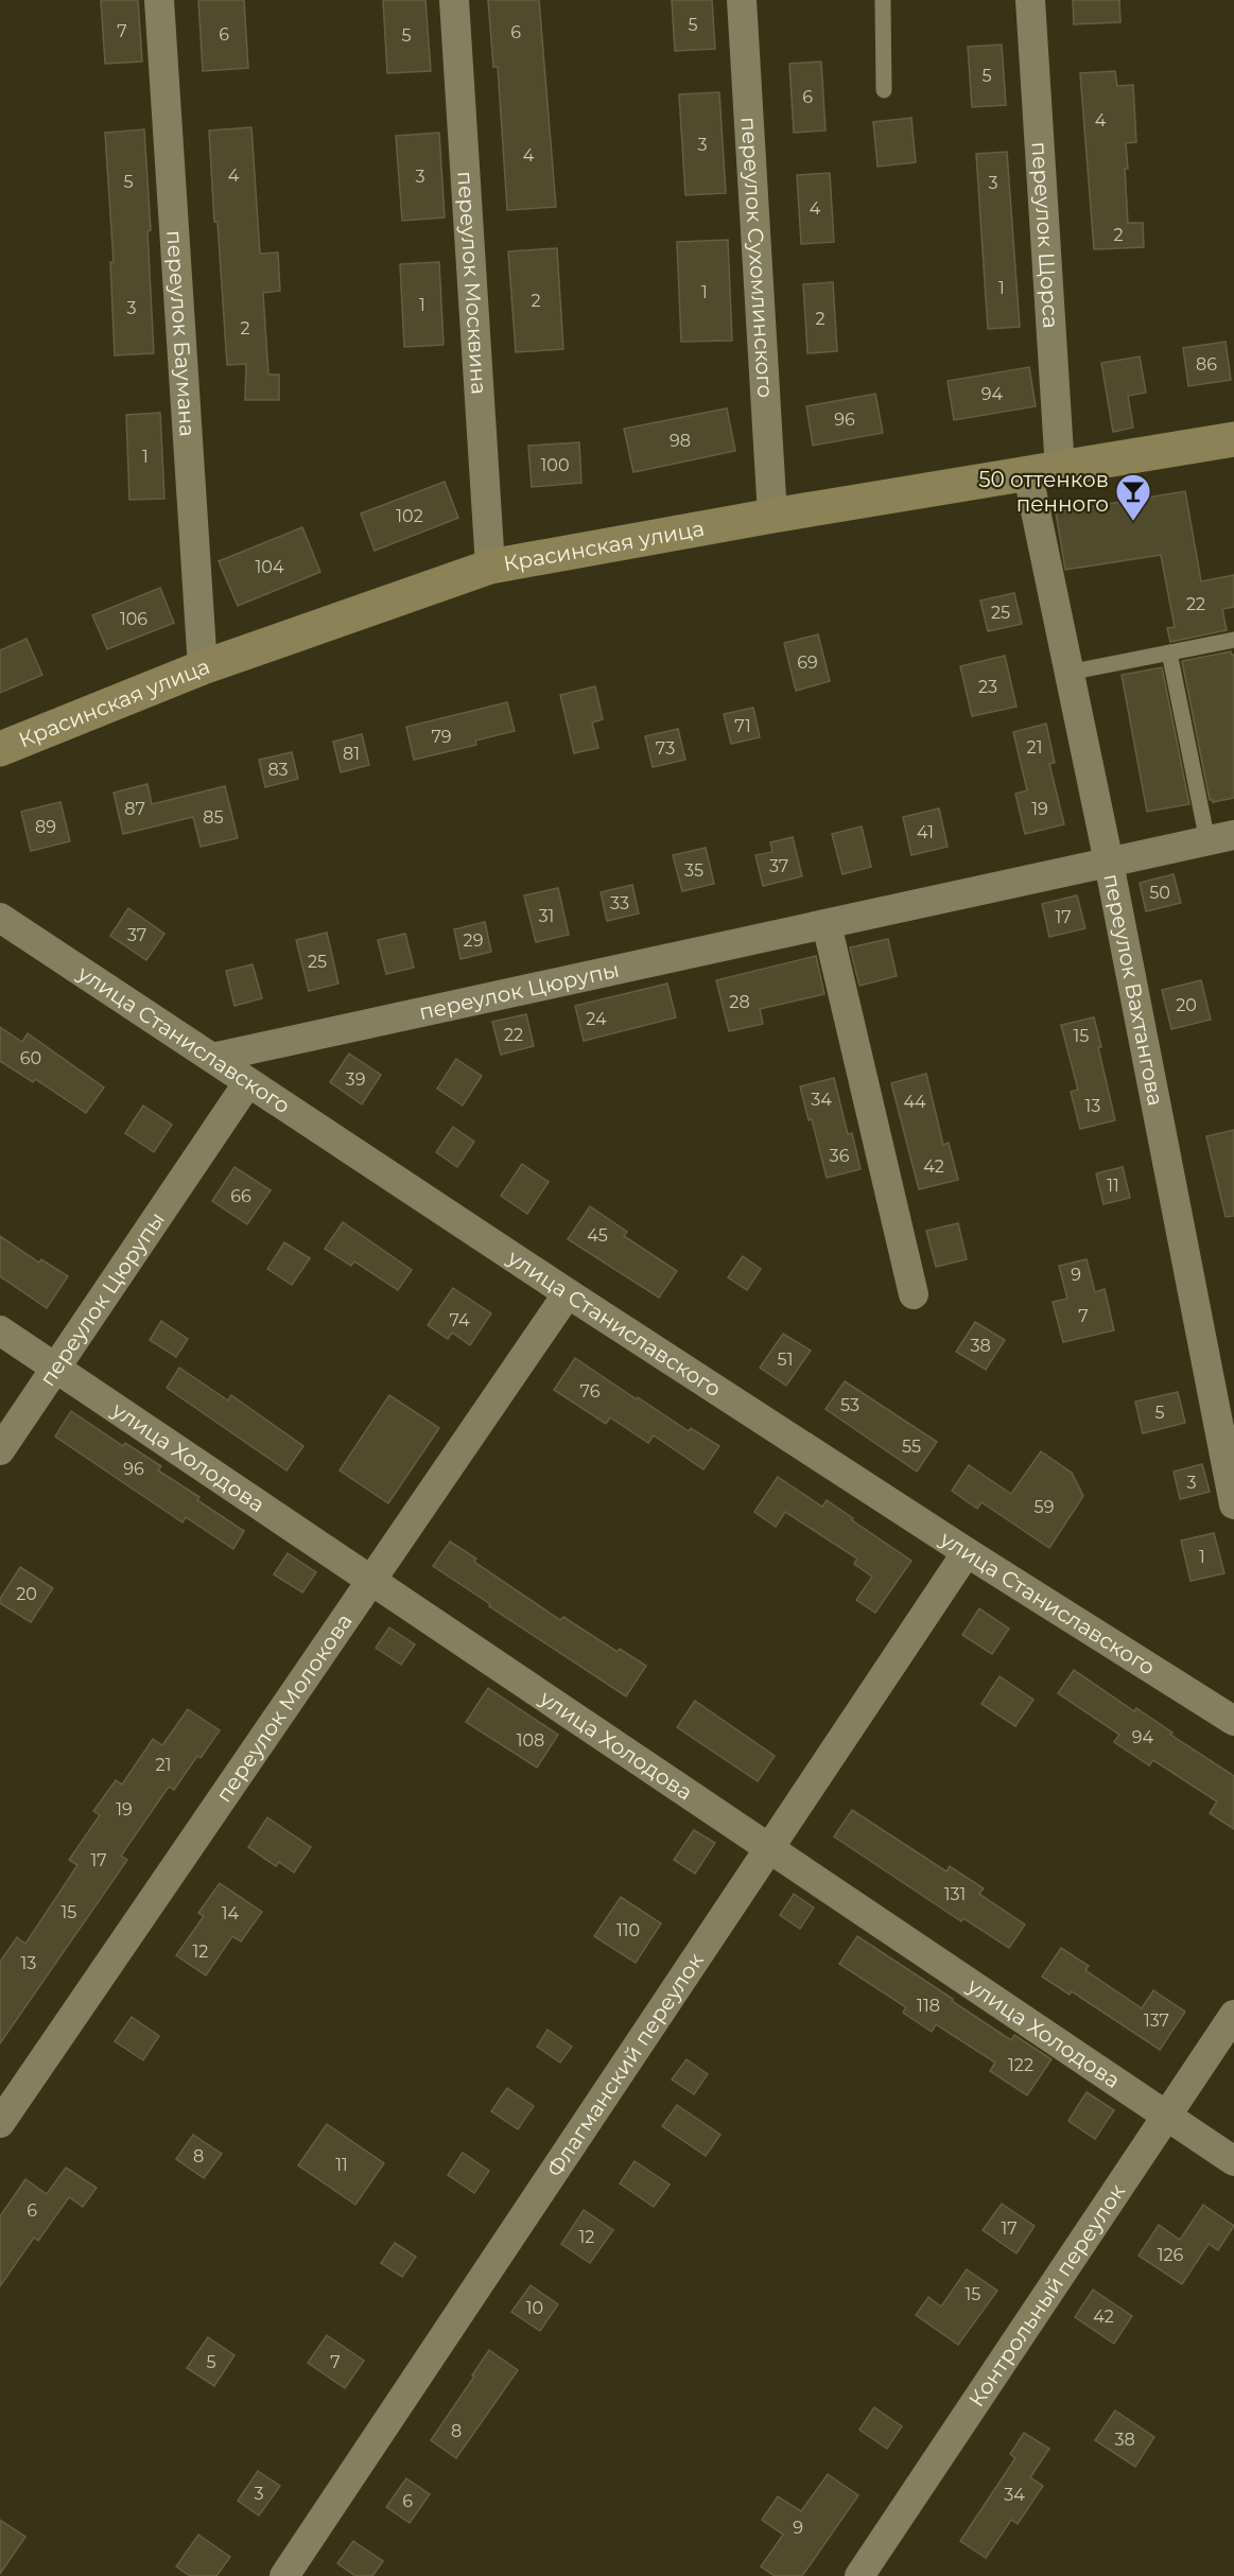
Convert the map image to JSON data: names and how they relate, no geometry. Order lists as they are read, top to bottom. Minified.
{"streets":{"main road":["Красинская улица"],"street":["переулок Щорса","переулок Сухомлинского","переулок Москвина","переулок Баумана","переулок Вахтангова","переулок Цюрупы","улица Станиславского","улица Холодова","переулок Молокова","Флагманский переулок","Контрольный переулок"]},"crossings":[["переулок Щорса","Красинская улица"],["переулок Щорса","переулок Вахтангова"],["переулок Сухомлинского","Красинская улица"],["переулок Москвина","Красинская улица"],["переулок Баумана","Красинская улица"],["Красинская улица","переулок Вахтангова"],["переулок Вахтангова","переулок Цюрупы"],["переулок Цюрупы","улица Станиславского"],["переулок Цюрупы","улица Холодова"],["улица Станиславского","переулок Молокова"],["улица Станиславского","Флагманский переулок"],["улица Холодова","переулок Молокова"],["улица Холодова","Флагманский переулок"],["улица Холодова","Контрольный переулок"]],"places":{"bar":["50 оттенков пенного"]},"house_numbers":["5","7","6","6","5","5","6","4","3","4","4","3","5","3","4","2","1","1","2","1","3","2","2","86","94","96","98","1","100","102","104","22","25","106","69","23","71","79","21","73","81","83","87","19","85","89","41","37","35","50","33","31","17","37","29","25","28","20","24","22","15","60","39","34","44","13","36","42","11","66","45","9","7","74","38","51","76","53","5","55","96","3","59","1","20","94","108","21","19","17","131","15","14","110","12","13","118","137","122","8","11","6","17","12","126","15","10","42","5","7","8","38","3","34","6","9"]}
